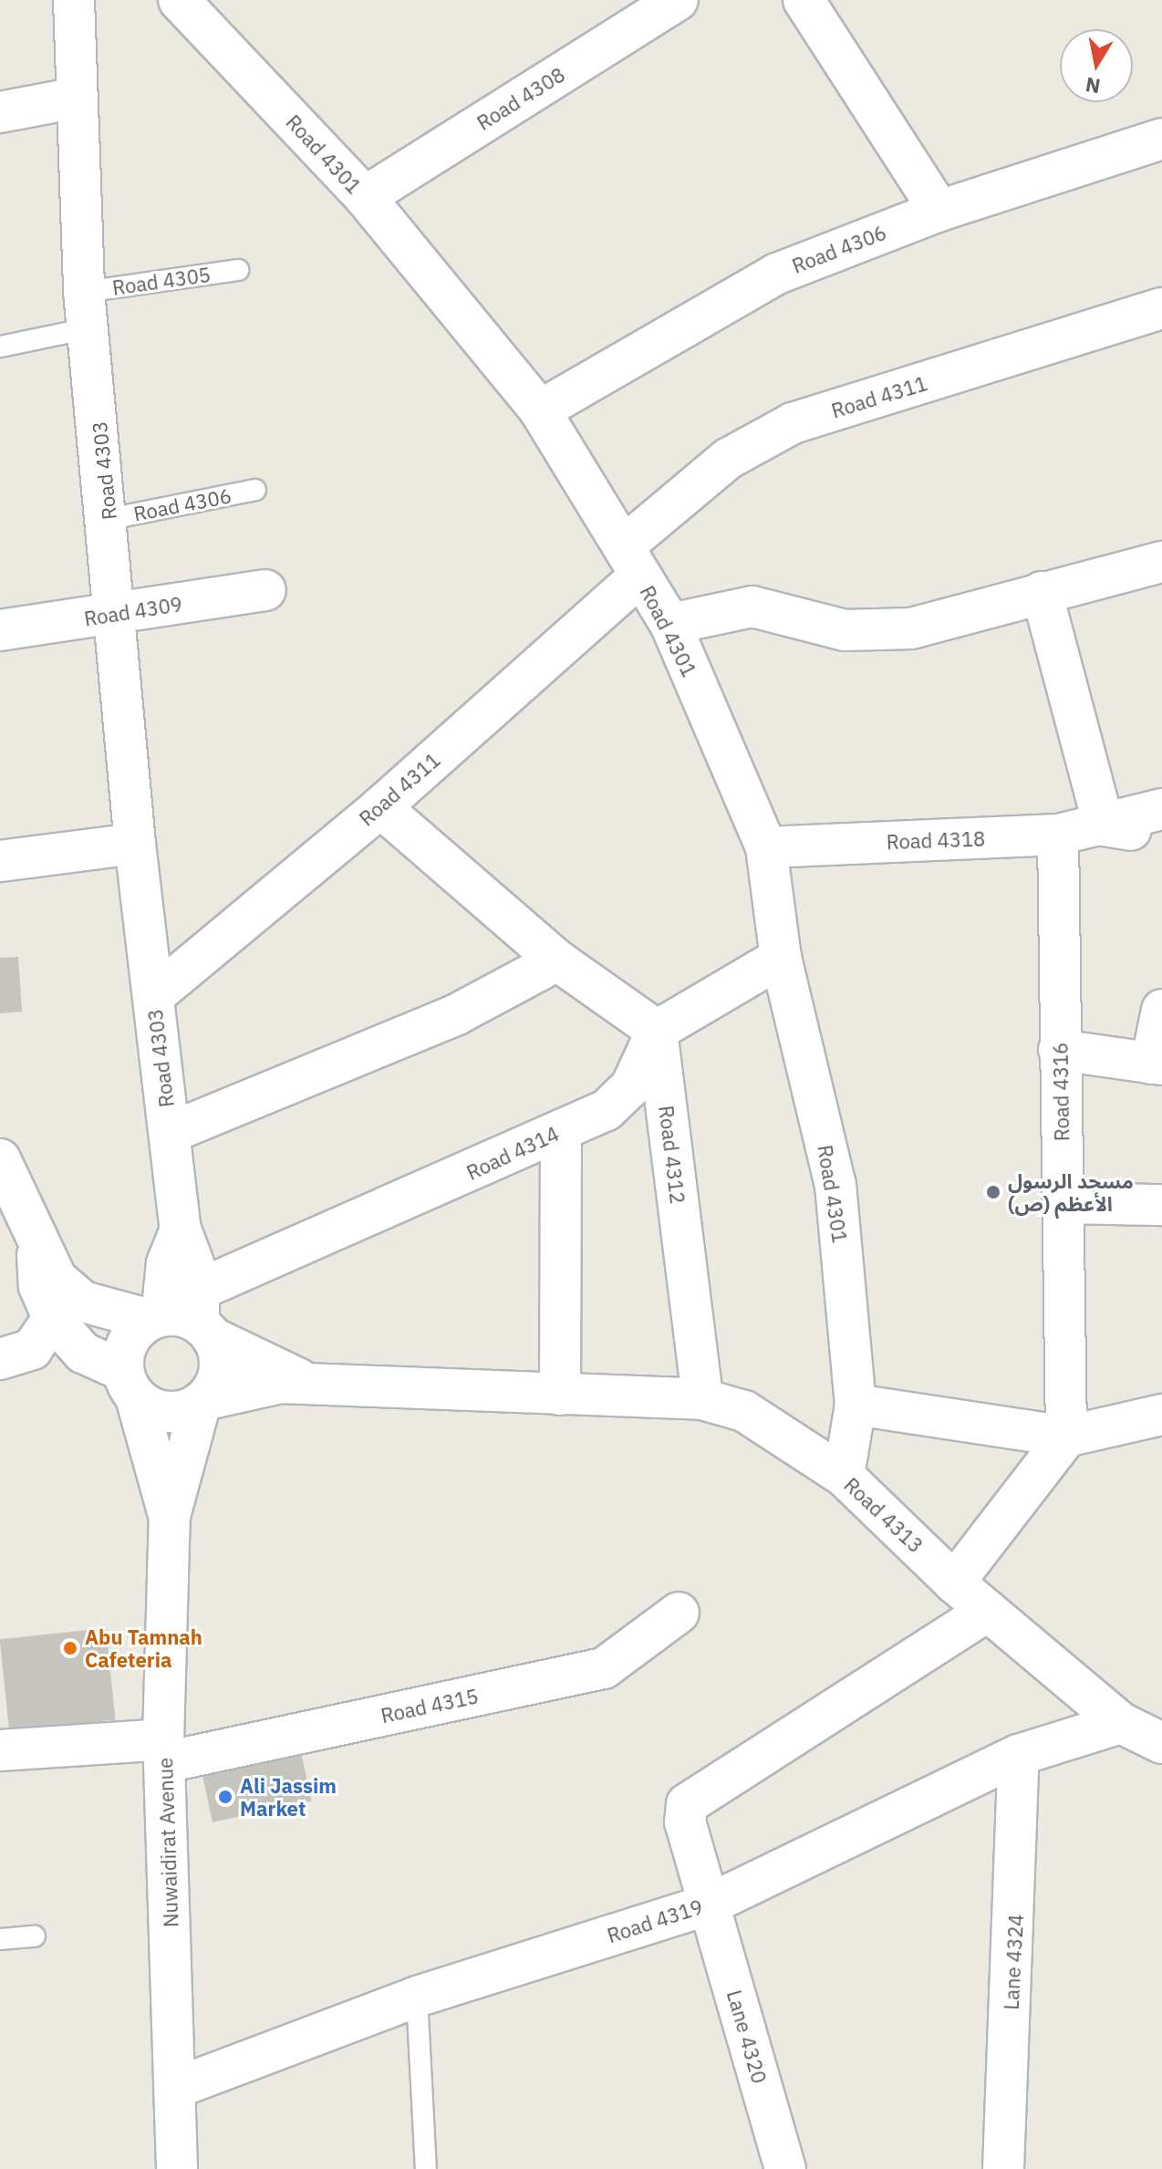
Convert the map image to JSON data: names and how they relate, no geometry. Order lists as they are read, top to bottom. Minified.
{"streets":{"street":["Road 4308","Road 4301","Road 4306","Road 4311","Road 4303","Road 4309","Road 4318","Road 4316","Road 4314","Road 4312","Road 4313","Road 4315","Nuwaidirat Avenue","Road 4319","Lane 4324","Lane 4320"],"lane":["Road 4305"]},"crossings":[["Road 4308","Road 4301"],["Road 4301","Road 4306"],["Road 4301","Road 4311"],["Road 4301","Road 4318"],["Road 4301","Road 4313"],["Road 4306","Road 4303"],["Road 4305","Road 4303"],["Road 4311","Road 4303"],["Road 4303","Road 4309"],["Road 4303","Road 4314"],["Road 4303","Road 4313"],["Road 4303","Nuwaidirat Avenue"],["Road 4318","Road 4316"],["Road 4314","Road 4312"],["Road 4314","Road 4313"],["Road 4314","Nuwaidirat Avenue"],["Road 4312","Road 4313"],["Road 4313","Nuwaidirat Avenue"],["Road 4313","Road 4319"],["Road 4315","Nuwaidirat Avenue"],["Nuwaidirat Avenue","Road 4319"],["Road 4319","Lane 4324"],["Road 4319","Lane 4320"]],"places":["مسجد الرسول الأعظم (ص)","Abu Tamnah Cafeteria","Ali Jassim Market"],"north":"bottom"}
